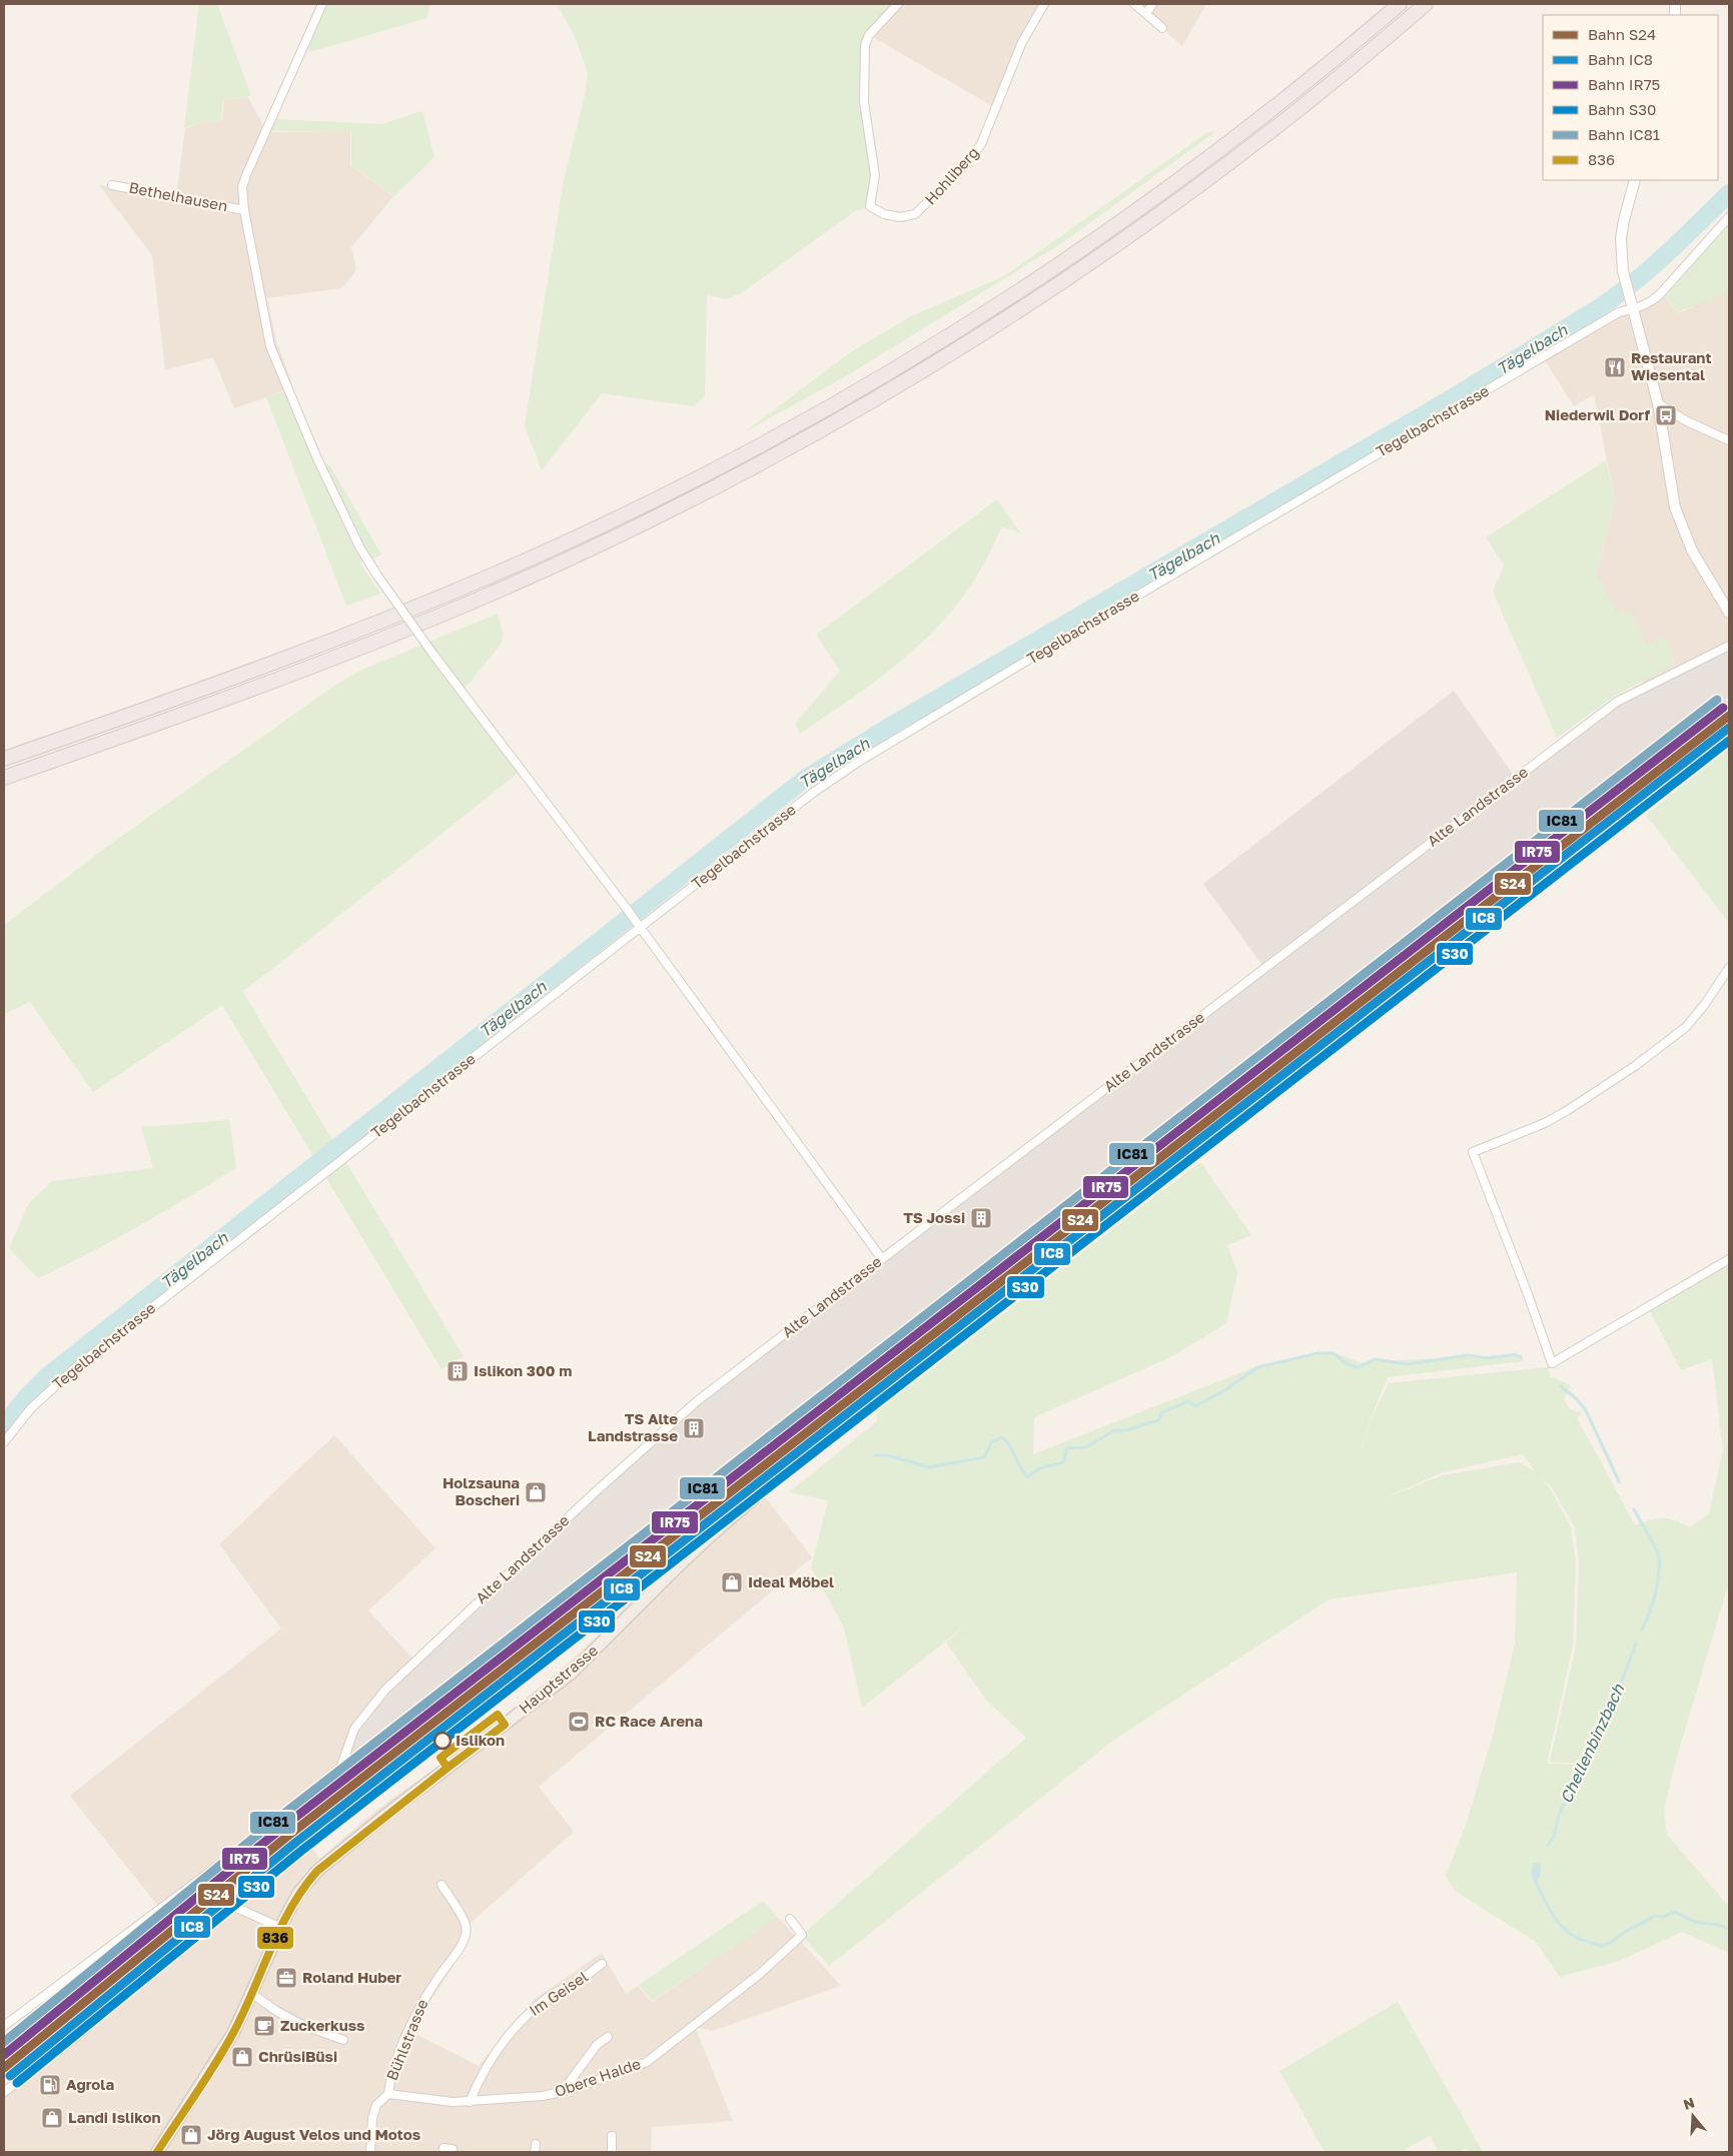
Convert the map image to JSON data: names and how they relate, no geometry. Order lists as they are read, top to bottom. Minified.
{"streets":{"main road":["Hauptstrasse"],"street":["Hohliberg","Bethelhausen","Tegelbachstrasse","Alte Landstrasse","Im Geisel","Bühlstrasse","Obere Halde"]},"crossings":[["Im Geisel","Obere Halde"],["Bühlstrasse","Obere Halde"]],"water":["Tägelbach","Chellenbinzbach"],"places":{"restaurant":["Restaurant Wiesental"],"bus stop":["Niederwil Dorf"],"building":["TS Jossi","Islikon 300 m","TS Alte Landstrasse"],"shop":["Holzsauna Boscheri","Ideal Möbel","ChrüsiBüsi","Landi Islikon","Jörg August Velos und Motos"],"sports":["RC Race Arena"],"other":["Islikon"],"office":["Roland Huber"],"cafe":["Zuckerkuss"],"fuel station":["Agrola"]},"lines":["rail line IC81","rail line IR75","rail line S24","rail line IC8","rail line S30","transit line 836"],"legend":["Bahn S24","Bahn IC8","Bahn IR75","Bahn S30","Bahn IC81","836"],"north":"top"}
